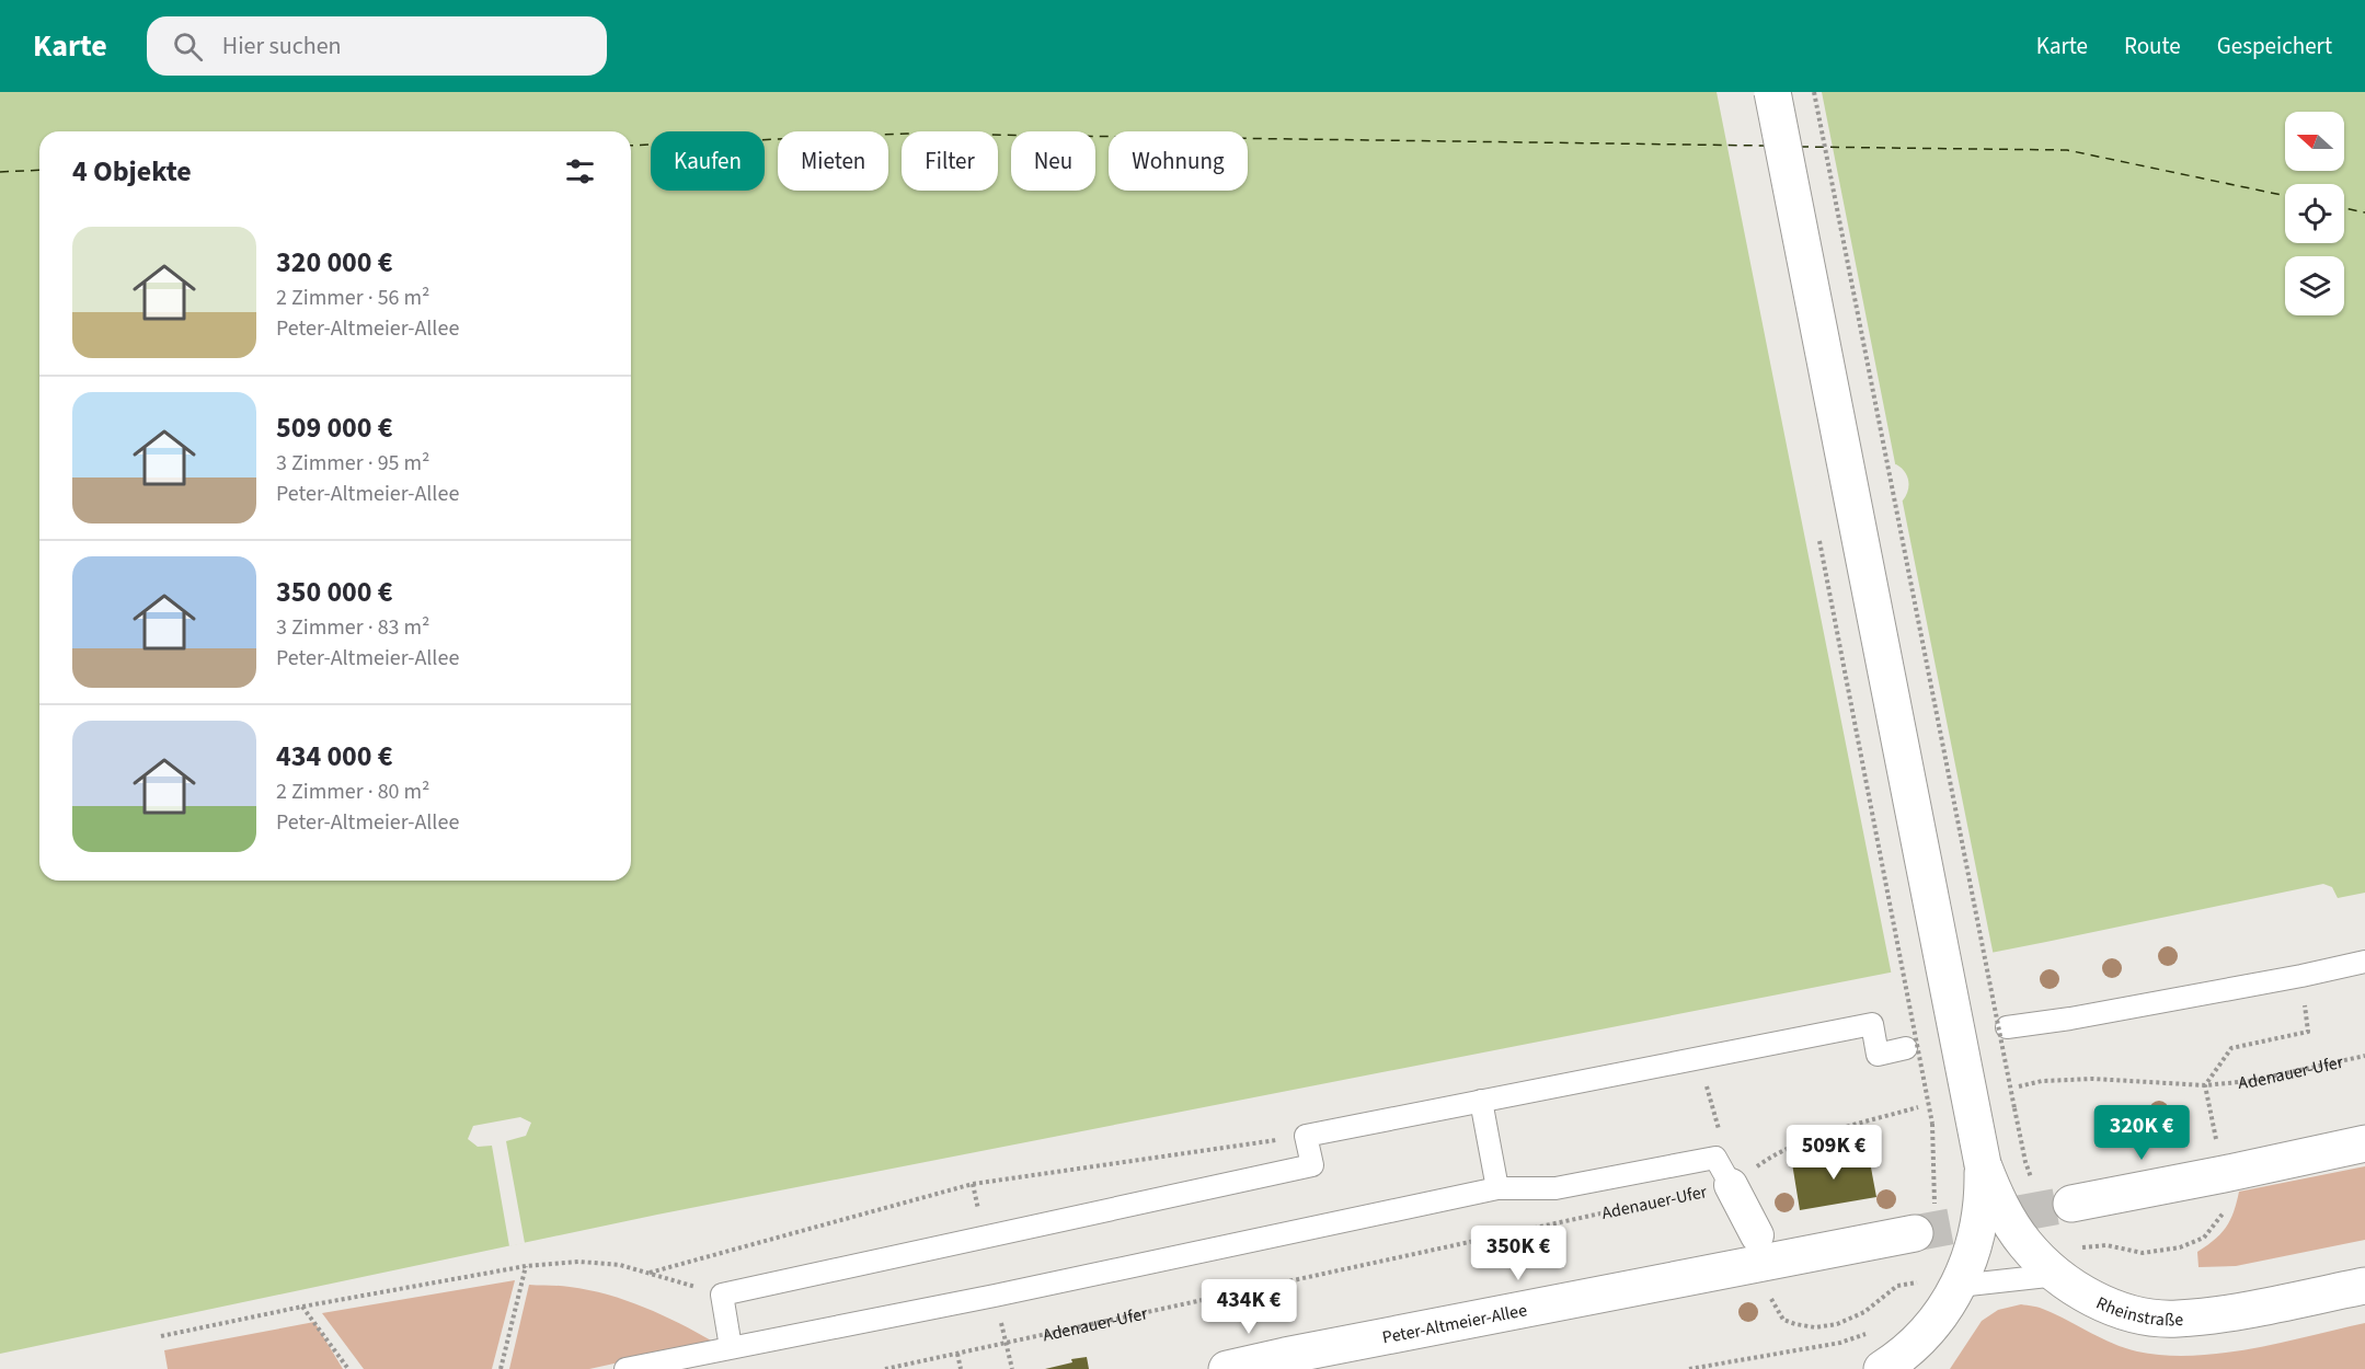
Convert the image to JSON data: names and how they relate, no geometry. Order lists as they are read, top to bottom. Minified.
{"streets":{"main road":["Rheinstraße","Peter-Altmeier-Allee"],"street":["Adenauer-Ufer"]},"north":"left","page":{"header":"Karte","search":"Hier suchen","nav":["Karte","Route","Gespeichert"],"chip":["Kaufen","Mieten","Filter","Neu","Wohnung"],"heading":"4 Objekte","list":[{"name":"320 000 €","note":"2 Zimmer · 56 m² · Peter-Altmeier-Allee"},{"name":"509 000 €","note":"3 Zimmer · 95 m² · Peter-Altmeier-Allee"},{"name":"350 000 €","note":"3 Zimmer · 83 m² · Peter-Altmeier-Allee"},{"name":"434 000 €","note":"2 Zimmer · 80 m² · Peter-Altmeier-Allee"}],"price":["320K €","509K €","350K €","434K €"]}}
